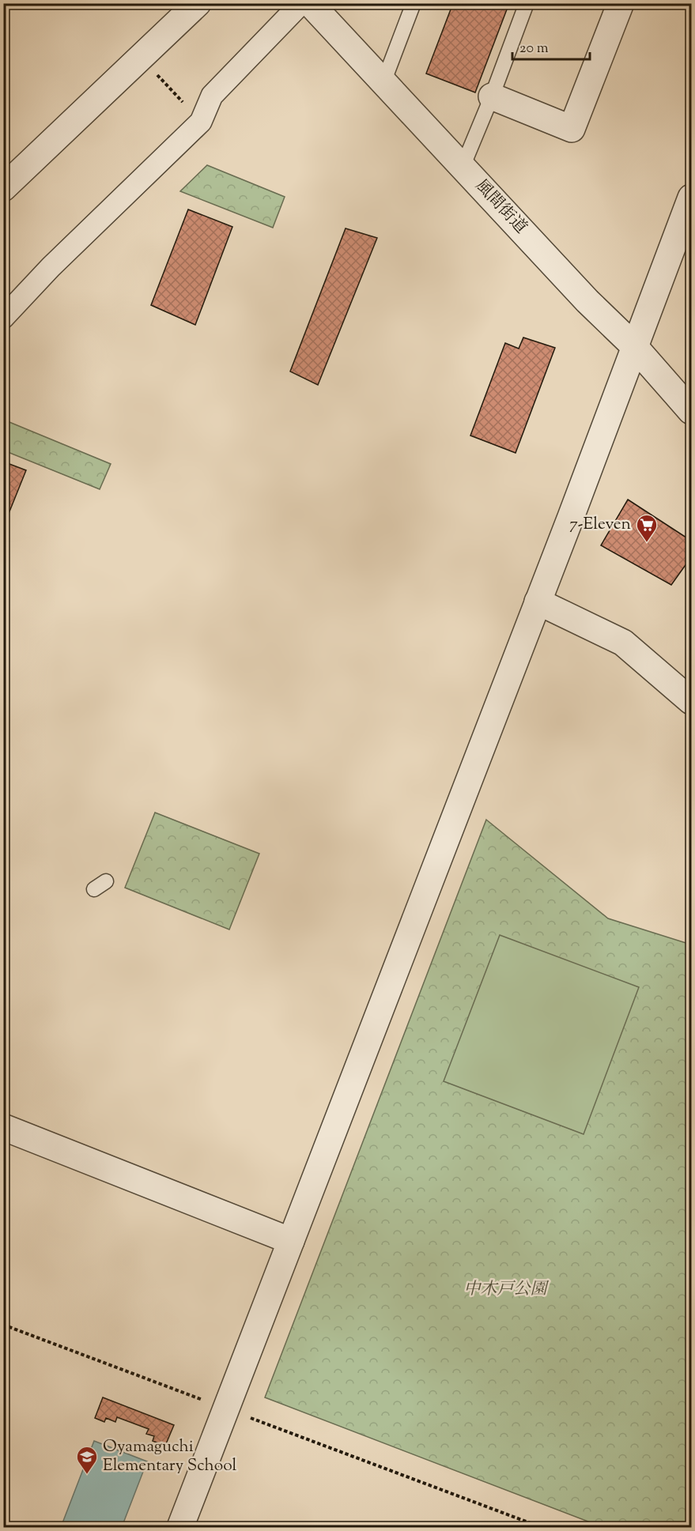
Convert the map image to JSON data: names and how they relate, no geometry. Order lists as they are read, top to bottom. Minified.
{"streets":{"street":["風間街道"]},"parks":["中木戸公園"],"places":{"supermarket":["7-Eleven"],"school or university":["Oyamaguchi Elementary School"]},"scale_bar":"20 m"}
